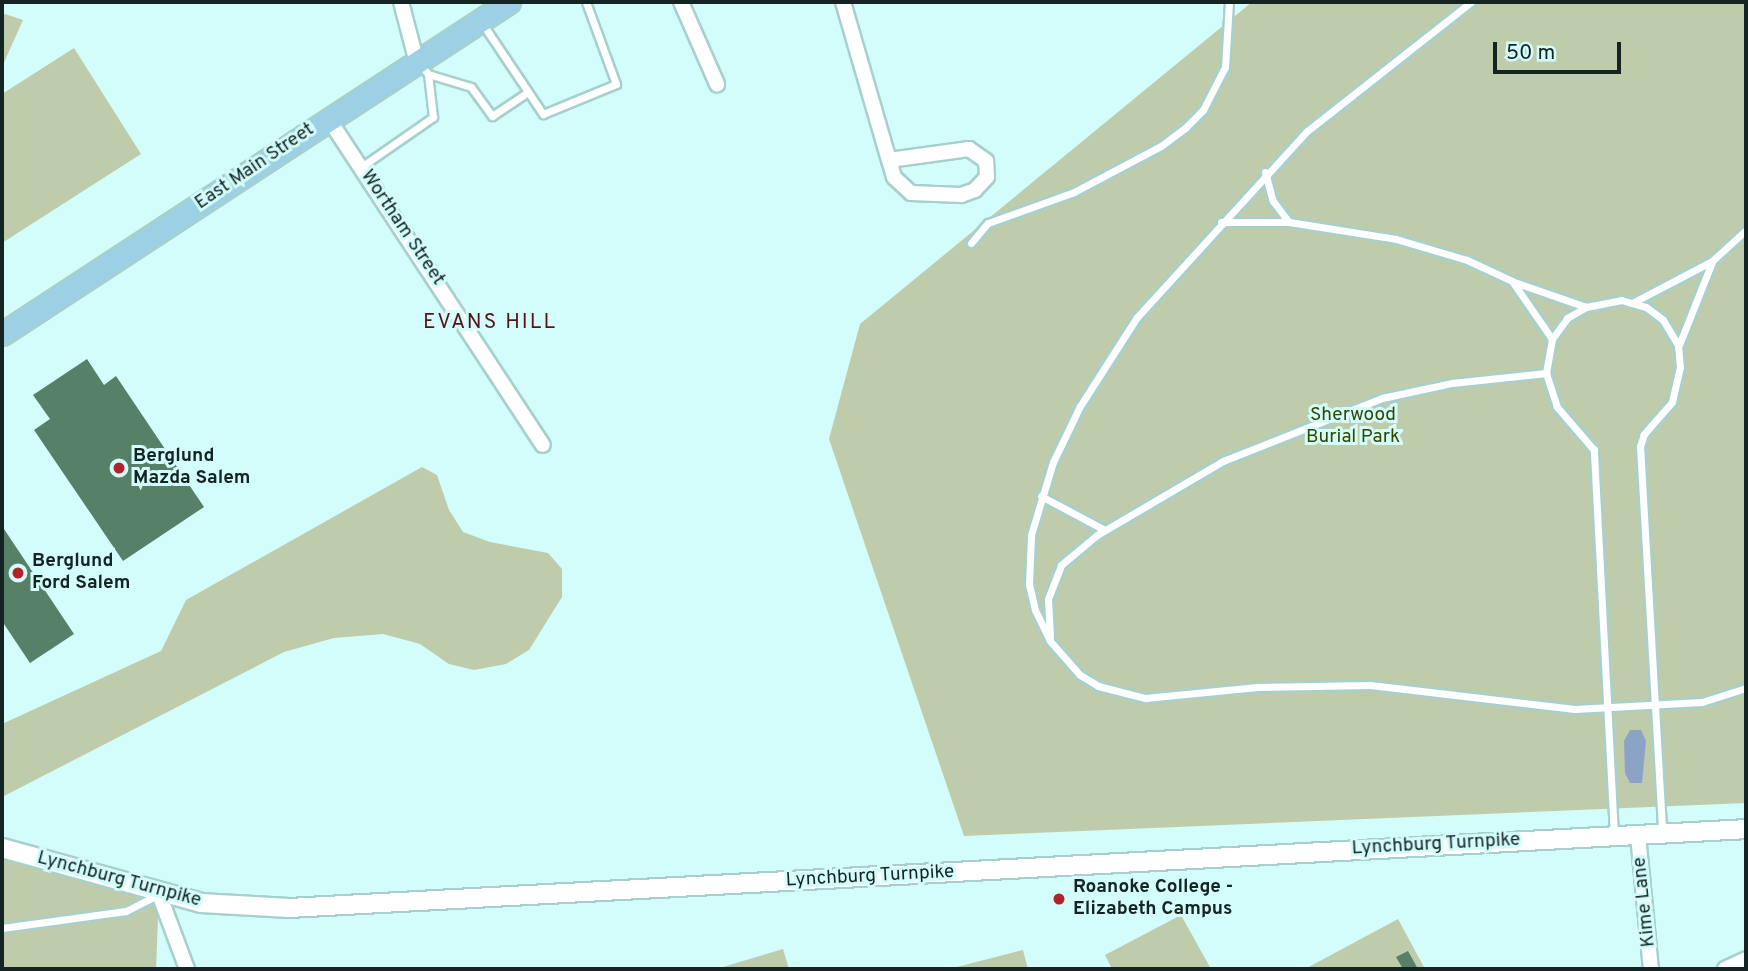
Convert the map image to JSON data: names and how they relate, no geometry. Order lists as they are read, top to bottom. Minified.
{"streets":{"main road":["East Main Street"],"street":["Wortham Street","Lynchburg Turnpike","Kime Lane"]},"crossings":[["East Main Street","Wortham Street"],["Lynchburg Turnpike","Kime Lane"]],"districts":["EVANS HILL"],"parks":["Sherwood Burial Park"],"places":["Berglund Mazda Salem","Berglund Ford Salem","Roanoke College - Elizabeth Campus"],"scale_bar":"50 m"}
